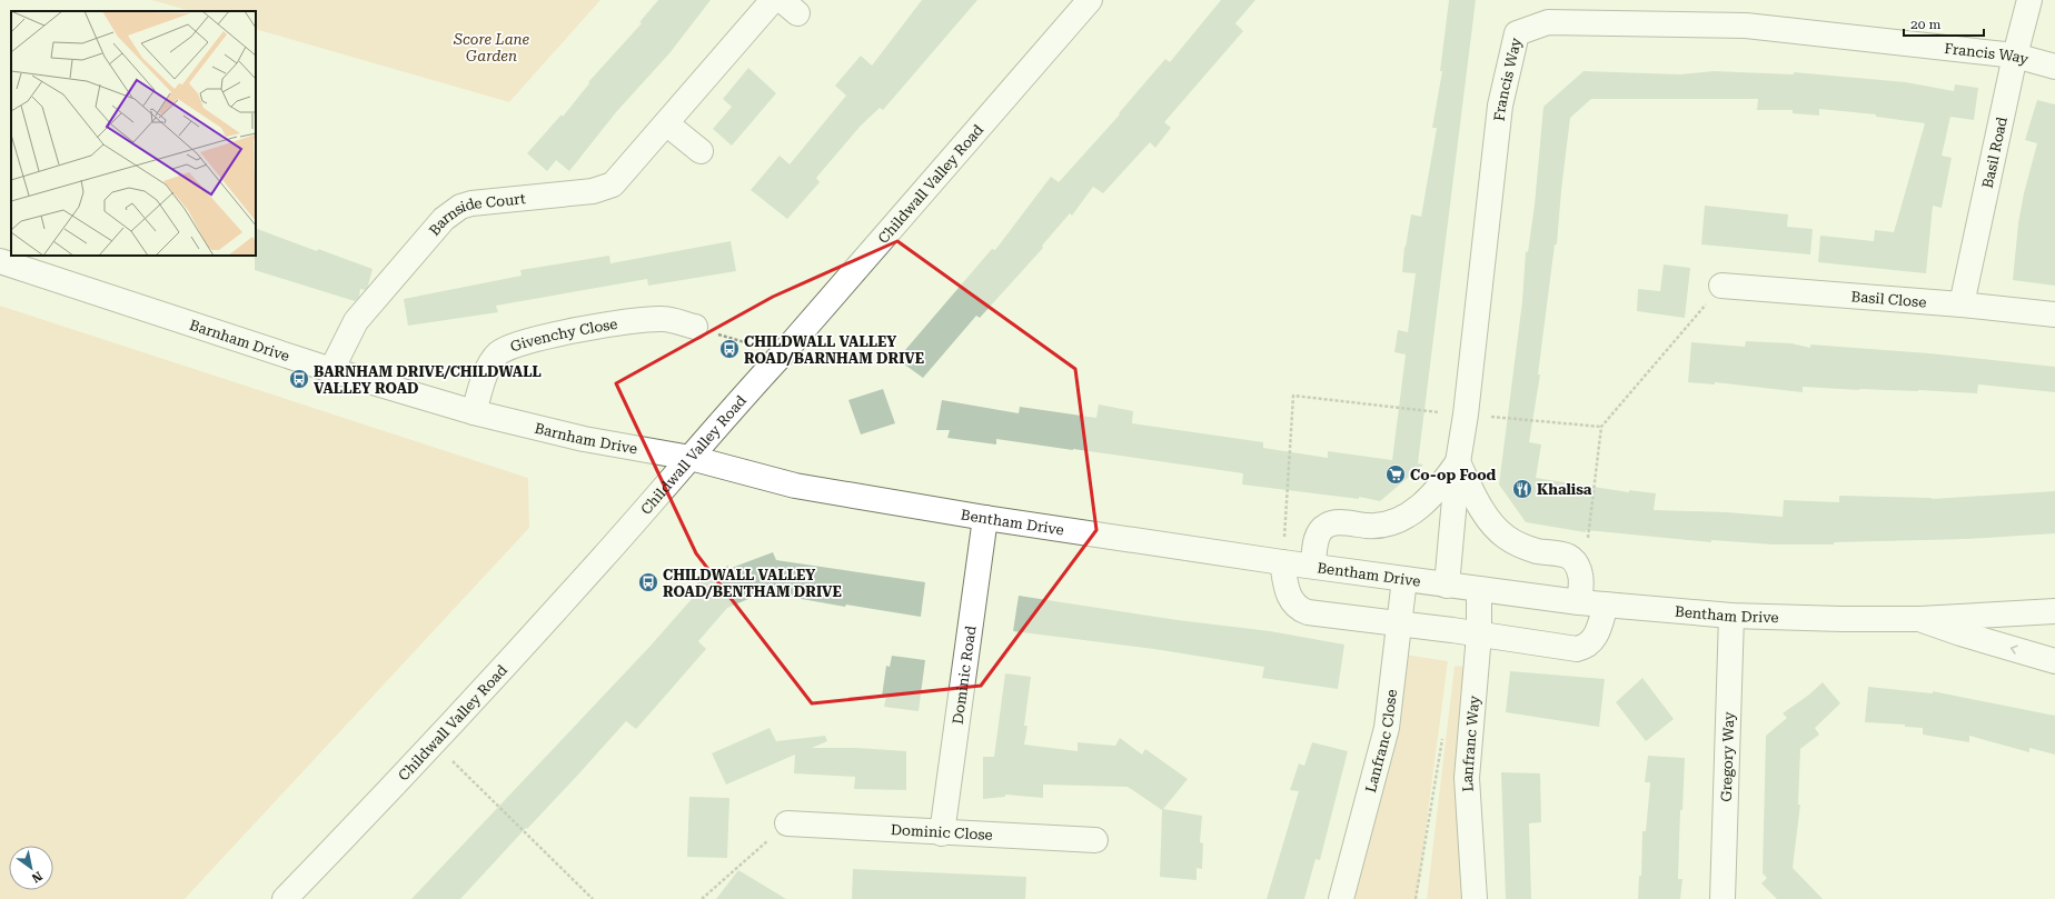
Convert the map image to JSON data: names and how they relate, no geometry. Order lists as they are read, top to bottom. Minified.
{"streets":{"street":["Francis Way","Basil Road","Childwall Valley Road","Barnside Court","Basil Close","Givenchy Close","Barnham Drive","Bentham Drive","Dominic Road","Lanfranc Close","Lanfranc Way","Gregory Way","Dominic Close"]},"crossings":[["Francis Way","Basil Road"],["Francis Way","Bentham Drive"],["Basil Road","Basil Close"],["Childwall Valley Road","Barnham Drive"],["Childwall Valley Road","Bentham Drive"],["Barnside Court","Barnham Drive"],["Givenchy Close","Barnham Drive"],["Barnham Drive","Bentham Drive"],["Bentham Drive","Dominic Road"],["Bentham Drive","Lanfranc Close"],["Bentham Drive","Lanfranc Way"],["Bentham Drive","Gregory Way"],["Dominic Road","Dominic Close"]],"parks":["Score Lane Garden"],"places":{"bus stop":["CHILDWALL VALLEY ROAD/BARNHAM DRIVE","BARNHAM DRIVE/CHILDWALL VALLEY ROAD","CHILDWALL VALLEY ROAD/BENTHAM DRIVE"],"supermarket":["Co-op Food"],"restaurant":["Khalisa"]},"scale_bar":"20 m","north":"bottom right"}
